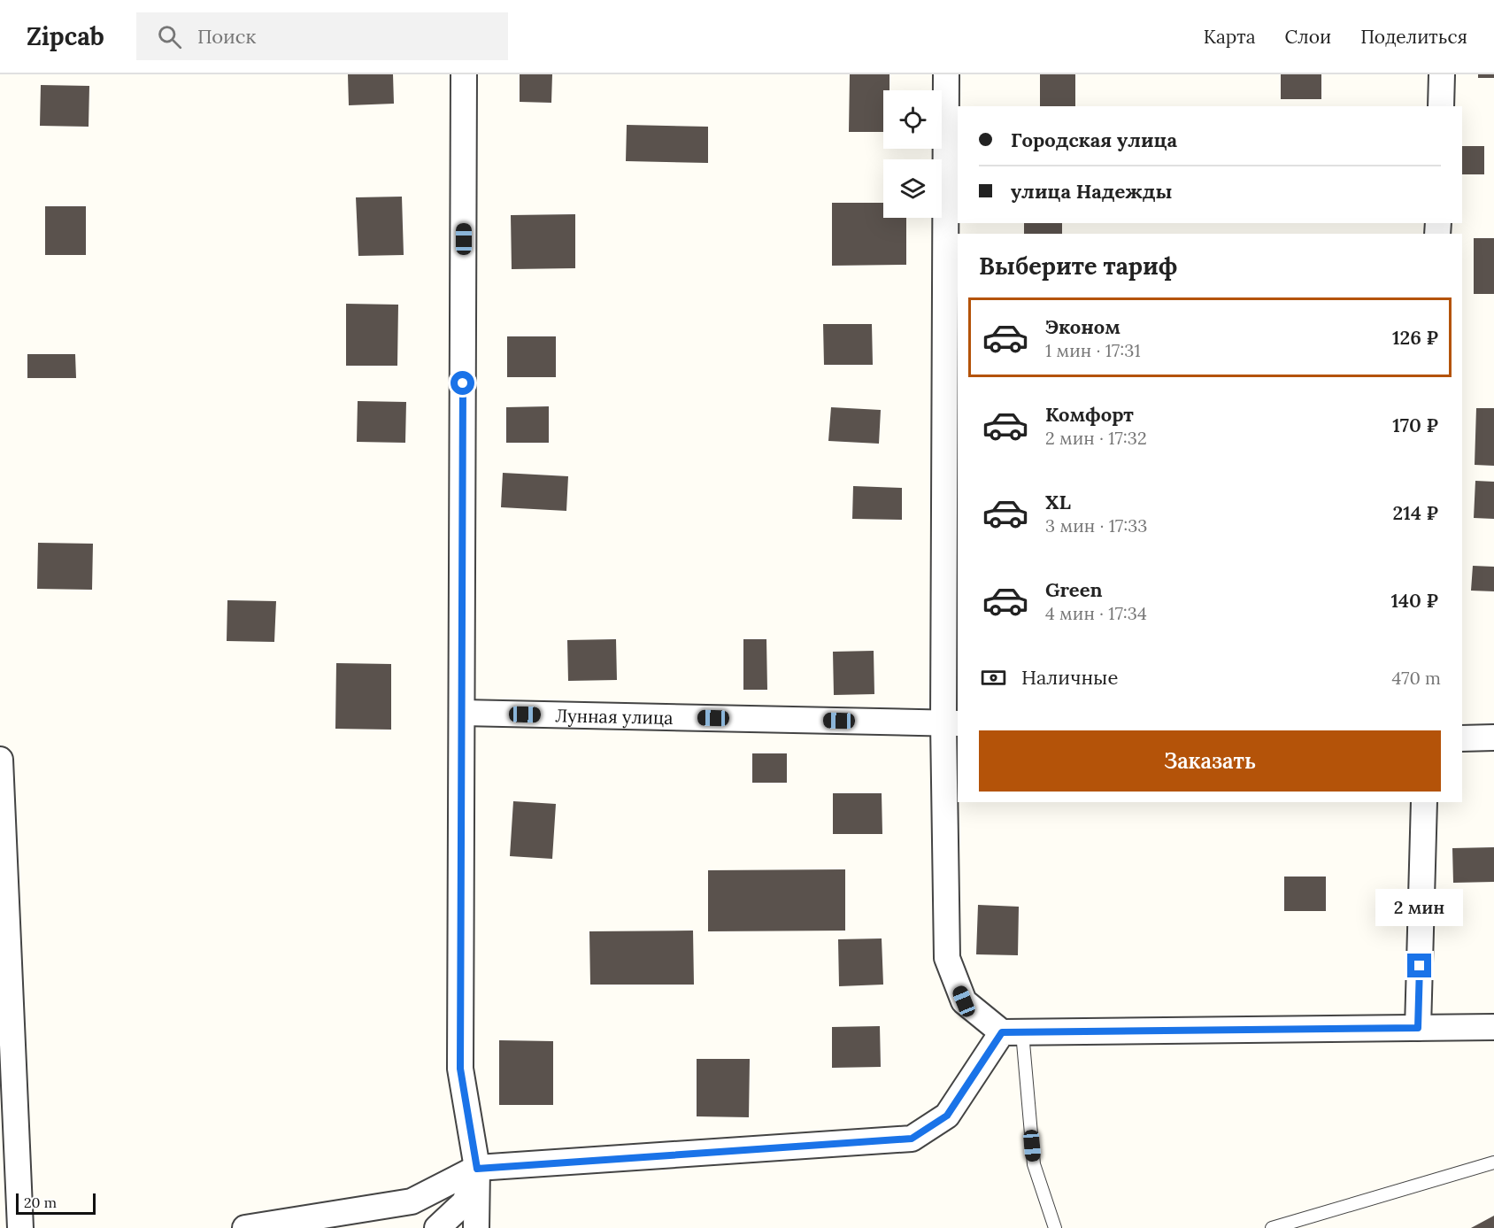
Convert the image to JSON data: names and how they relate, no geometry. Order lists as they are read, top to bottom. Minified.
{"streets":{"street":["Лунная улица"]},"scale_bar":"20 m","page":{"header":"Zipcab","search":"Поиск","nav":["Карта","Слои","Поделиться"],"banner":["Городская улица","улица Надежды"],"heading":"Выберите тариф","list":[{"name":"Эконом","note":"1 мин · 17:31","value":"126 ₽"},{"name":"Комфорт","note":"2 мин · 17:32","value":"170 ₽"},{"name":"XL","note":"3 мин · 17:33","value":"214 ₽"},{"name":"Green","note":"4 мин · 17:34","value":"140 ₽"}],"pay":["Наличные","470 m"],"buttons":"Заказать","bubble":"2 мин","scale":"20 m"}}
